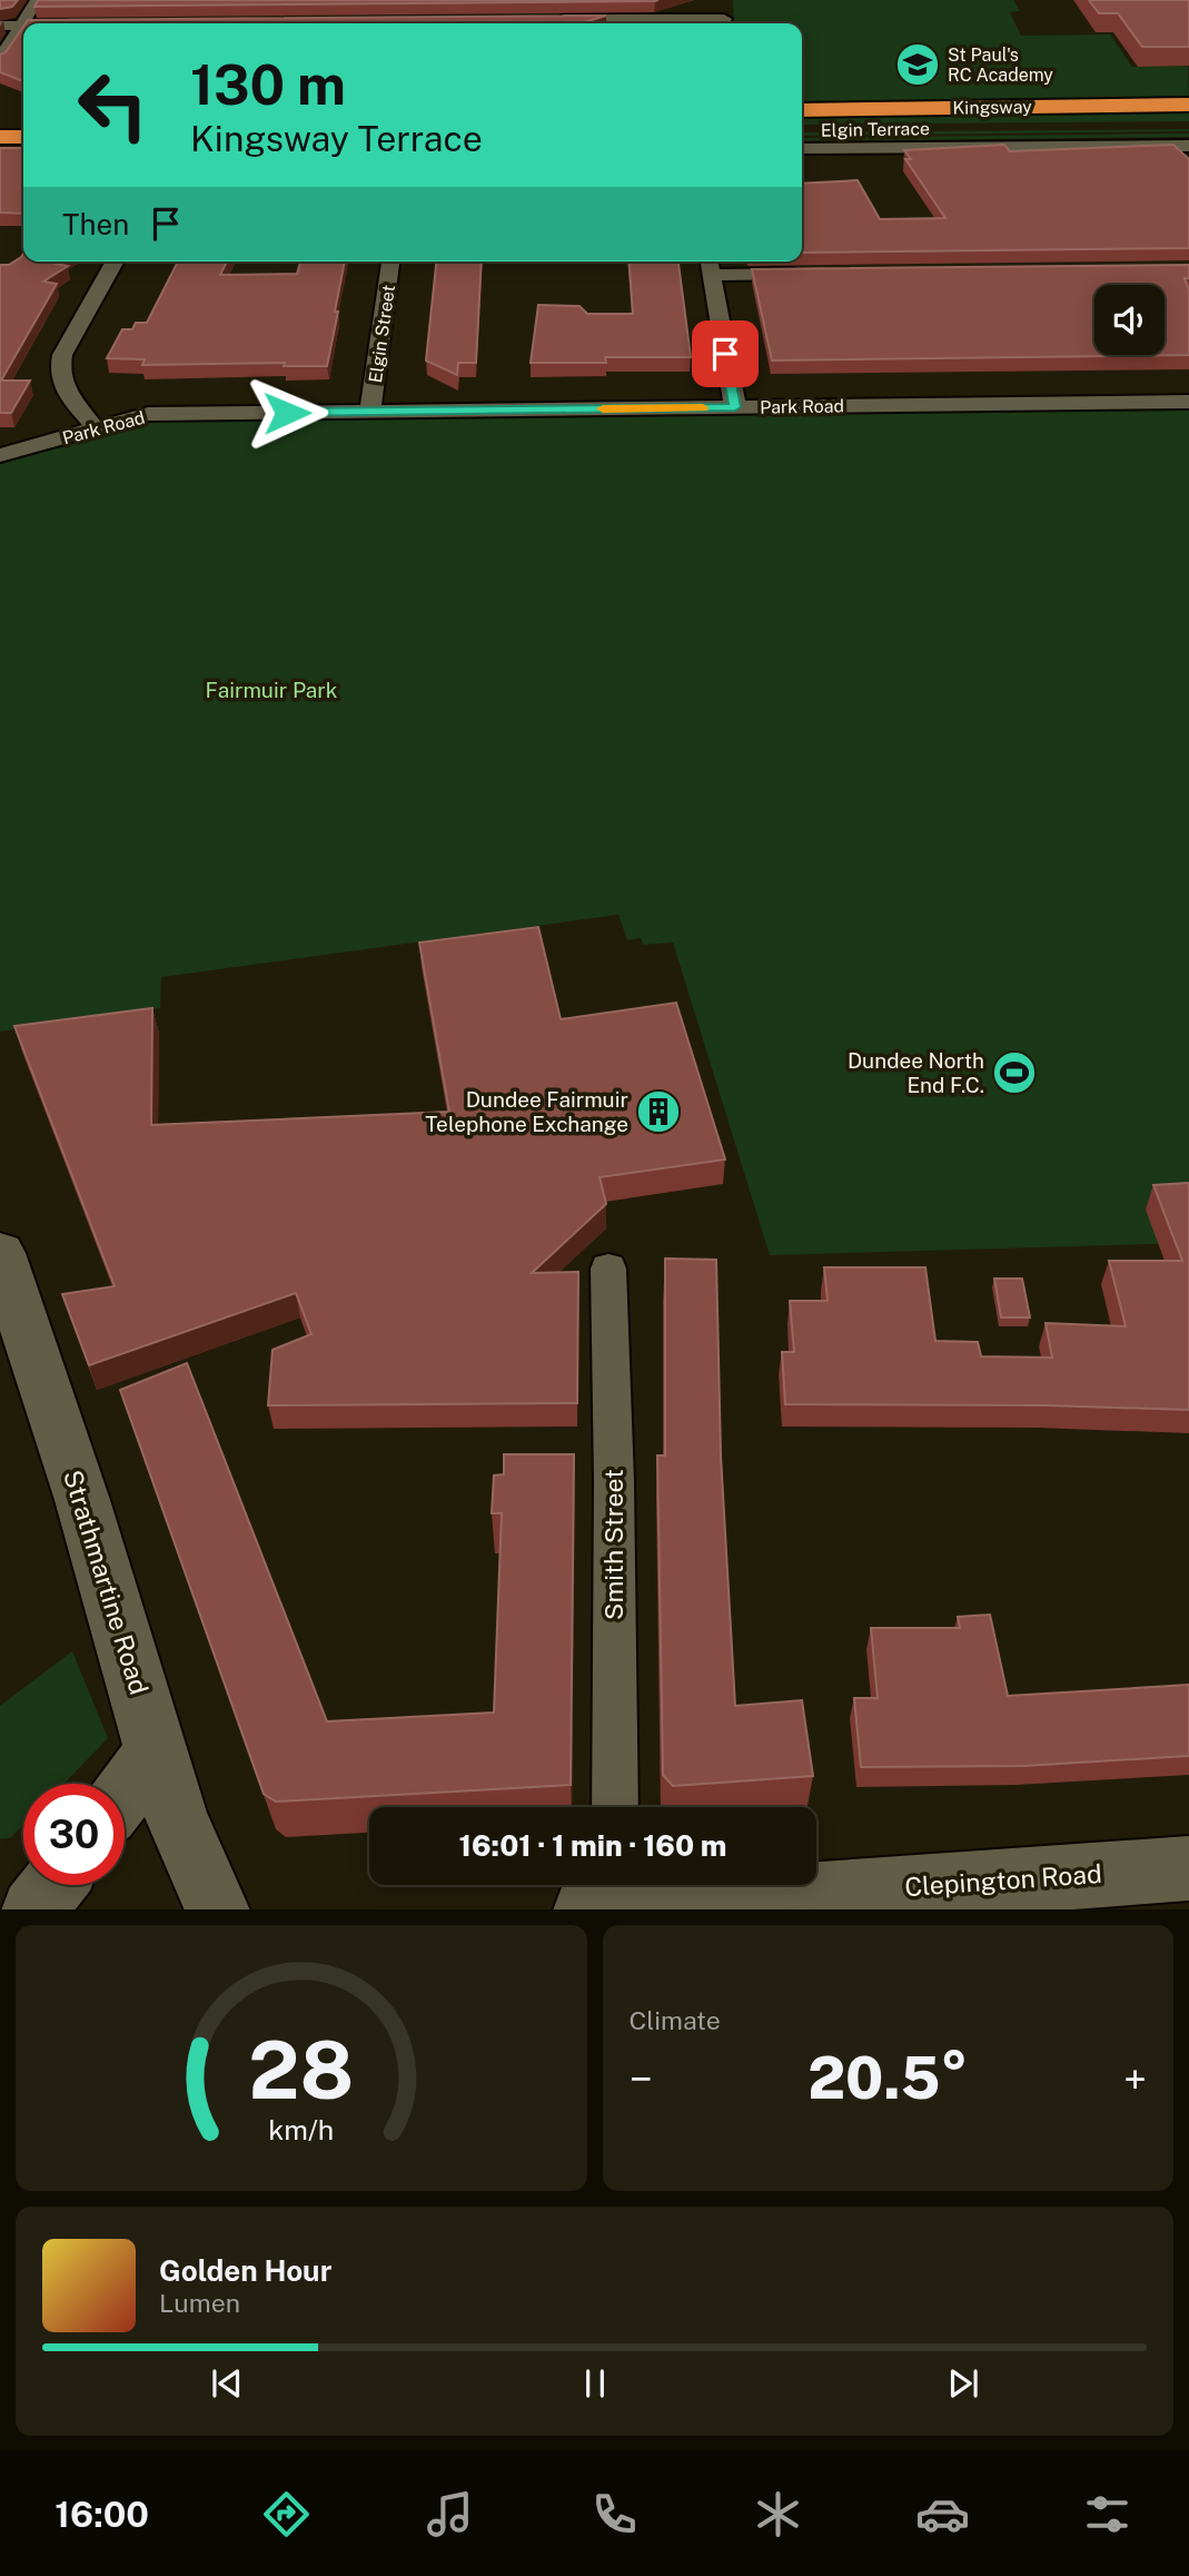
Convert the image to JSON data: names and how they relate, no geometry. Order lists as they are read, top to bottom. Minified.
{"streets":{"highway":["Kingsway"],"street":["Elgin Terrace","Elgin Street","Park Road","Smith Street","Strathmartine Road","Clepington Road"]},"crossings":[["Elgin Street","Park Road"]],"parks":["Fairmuir Park"],"places":{"school or university":["St Paul's RC Academy"],"sports":["Dundee North End F.C."],"building":["Dundee Fairmuir Telephone Exchange"]},"page":{"turn":["130 m","Kingsway Terrace"],"then":"Then","limit":"30","trip":"16:01 · 1 min · 160 m","tile":"Climate","heat":["−","20.5°","+"],"song":["Golden Hour","Lumen"],"tabs":"16:00","gauge":["28","km/h"]}}
